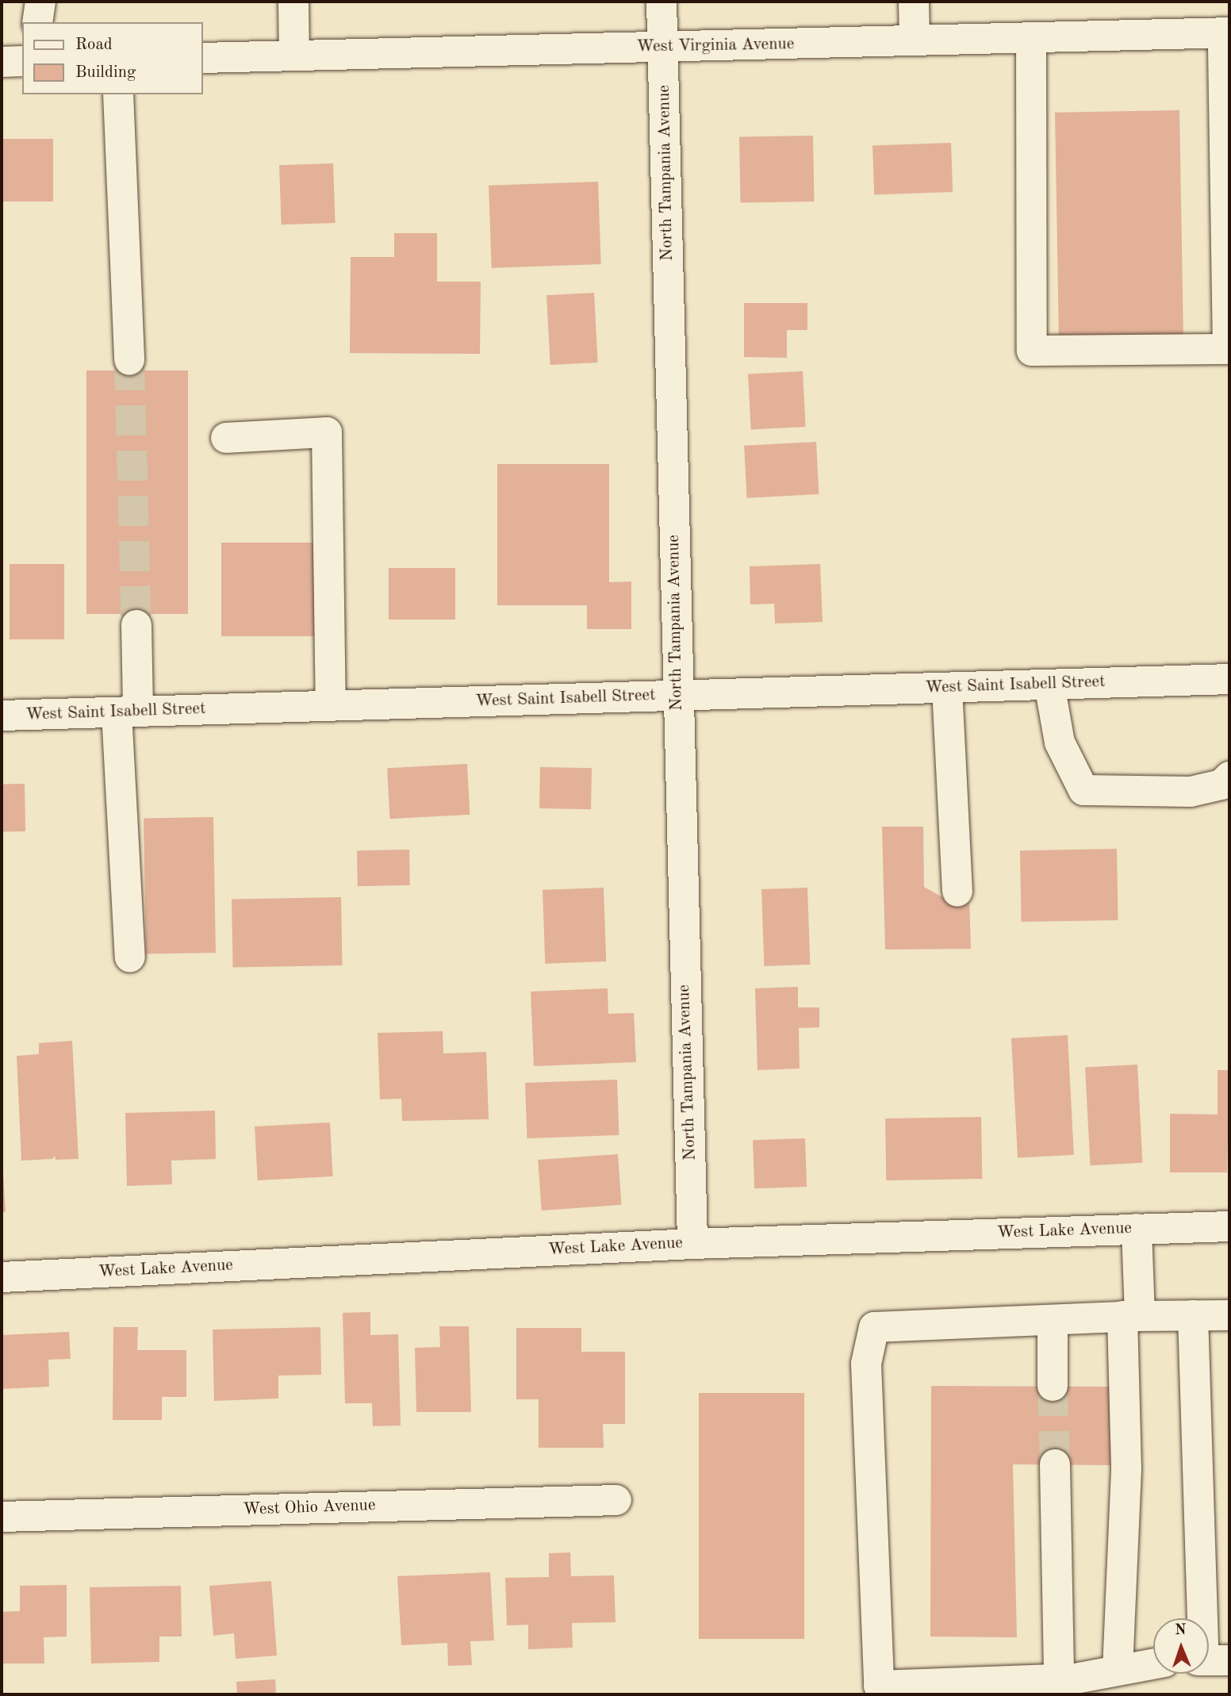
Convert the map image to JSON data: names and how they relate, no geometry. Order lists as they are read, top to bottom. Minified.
{"streets":{"street":["West Virginia Avenue","North Tampania Avenue","West Saint Isabell Street","West Lake Avenue","West Ohio Avenue"]},"crossings":[["West Virginia Avenue","North Tampania Avenue"],["North Tampania Avenue","West Saint Isabell Street"],["North Tampania Avenue","West Lake Avenue"]],"legend":["Road","Building"],"north":"top"}
